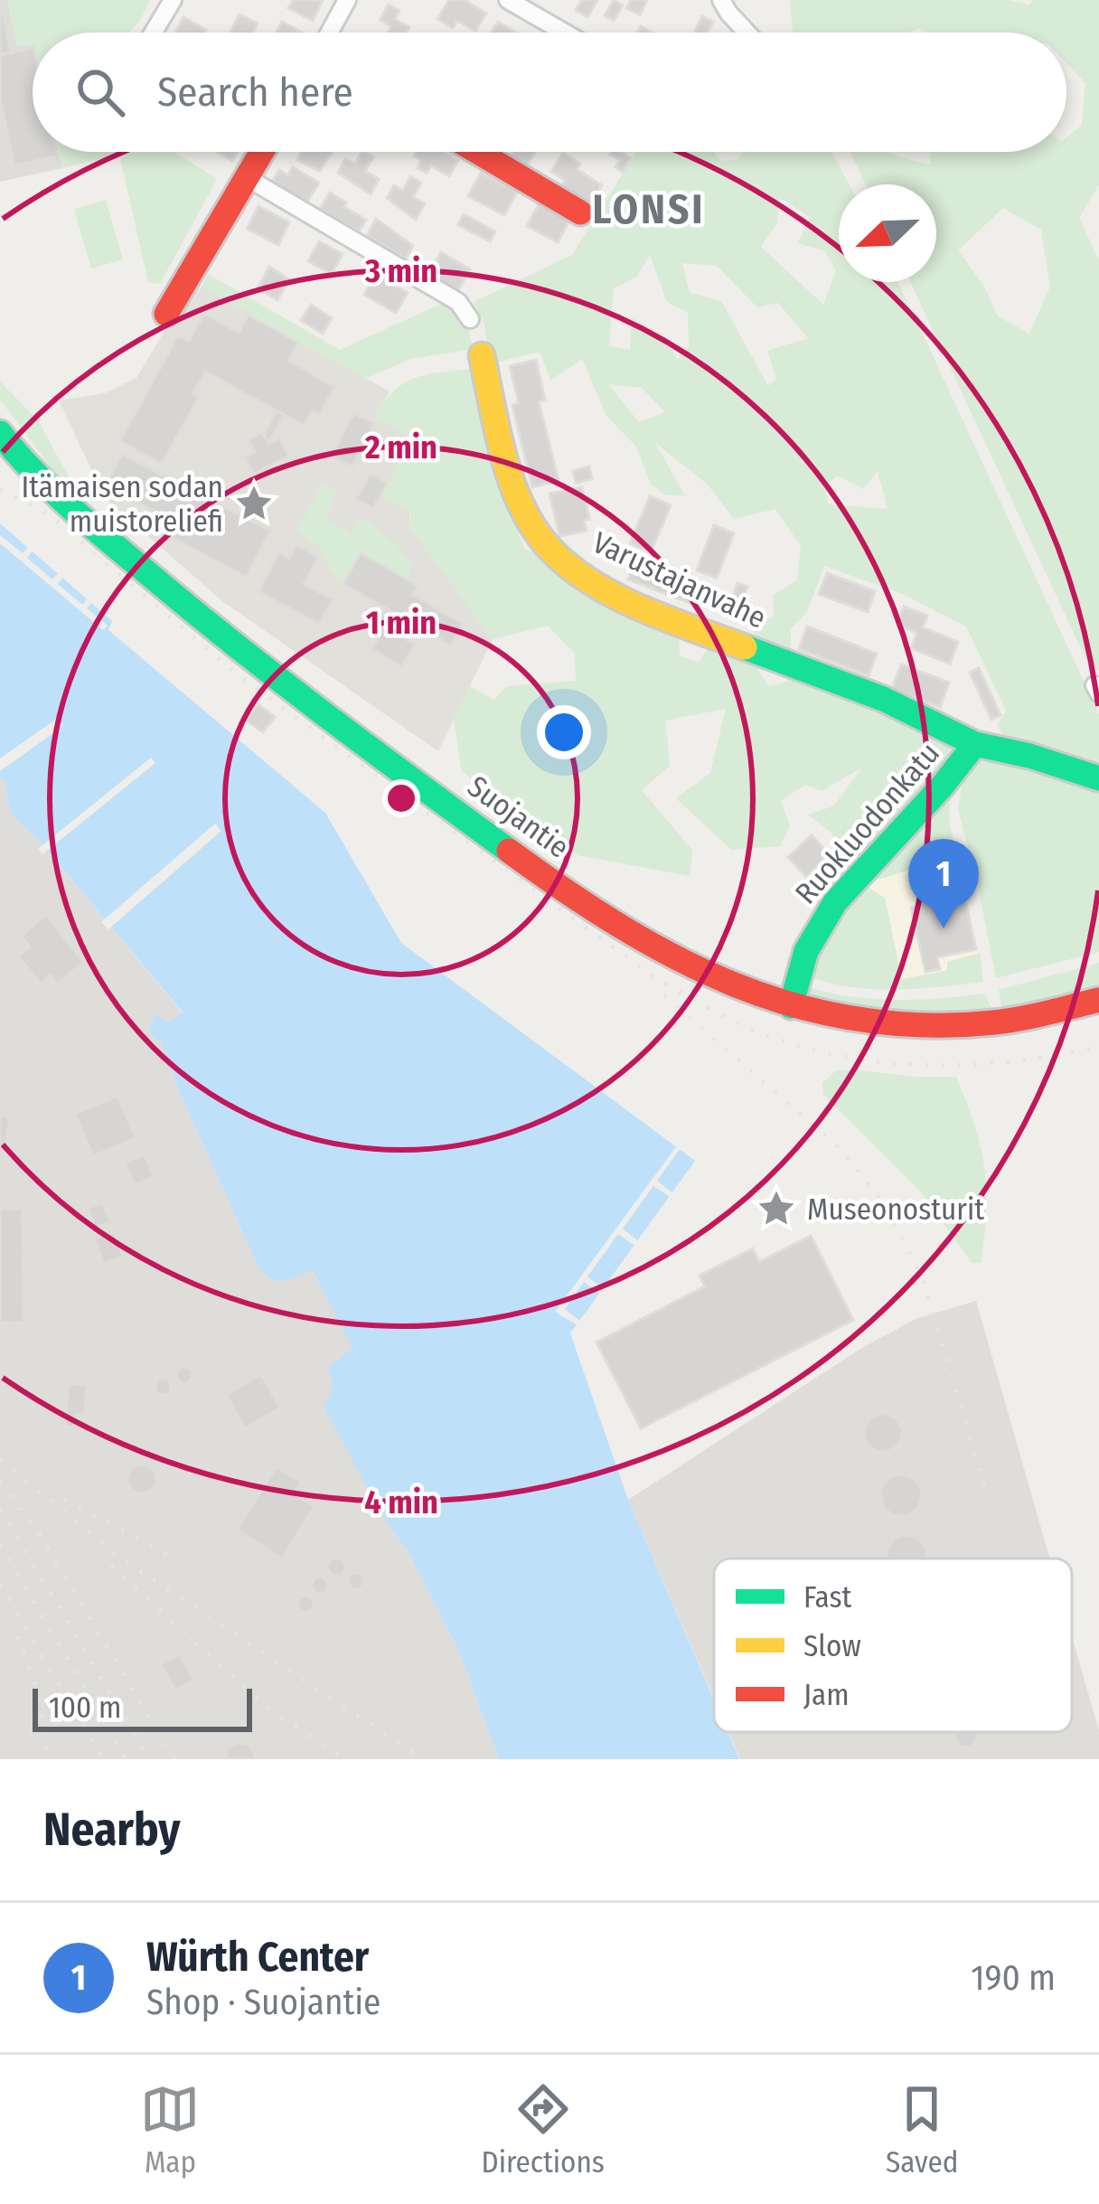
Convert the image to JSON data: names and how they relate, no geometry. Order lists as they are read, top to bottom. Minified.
{"streets":{"street":["Varustajanvahe","Suojantie","Ruokluodonkatu"]},"crossings":[["Varustajanvahe","Ruokluodonkatu"],["Suojantie","Ruokluodonkatu"]],"districts":["LONSI"],"places":{"place":["Itämaisen sodan muistoreliefi","Museonosturit"]},"legend":["Fast","Slow","Jam"],"scale_bar":"100 m","north":"bottom left","page":{"search":"Search here","pins":"1","scale":"100 m","heading":"Nearby","list":[{"mark":"1","name":"Würth Center","note":"Shop · Suojantie","value":"190 m"}],"nav":["Map","Directions","Saved"]},"rings":["3 min","2 min","1 min","4 min"]}
